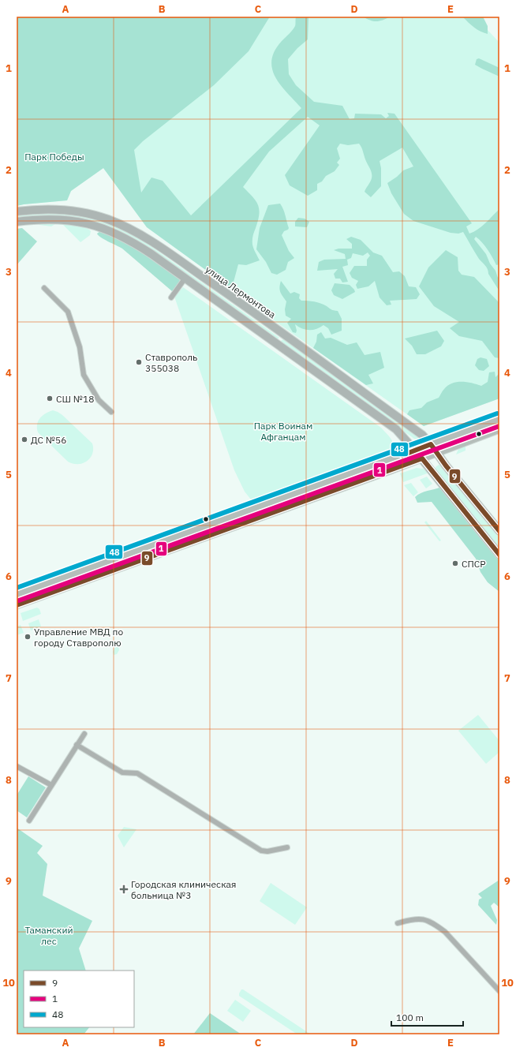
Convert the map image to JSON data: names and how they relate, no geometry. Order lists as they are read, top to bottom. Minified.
{"streets":{"main road":["улица Лермонтова"]},"parks":["Парк Победы","Парк Воинам Афганцам","Таманский лес"],"places":{"other":["Ставрополь 355038","СШ №18","ДС №56","СПСР","Управление МВД по городу Ставрополю"],"health":["Городская клиническая больница №3"]},"lines":["transit line 48","transit line 1","transit line 9"],"legend":["9","1","48"],"scale_bar":"100 m","grid":{"columns":["A","B","C","D","E"],"rows":["1","2","3","4","5","6","7","8","9","10"]}}
